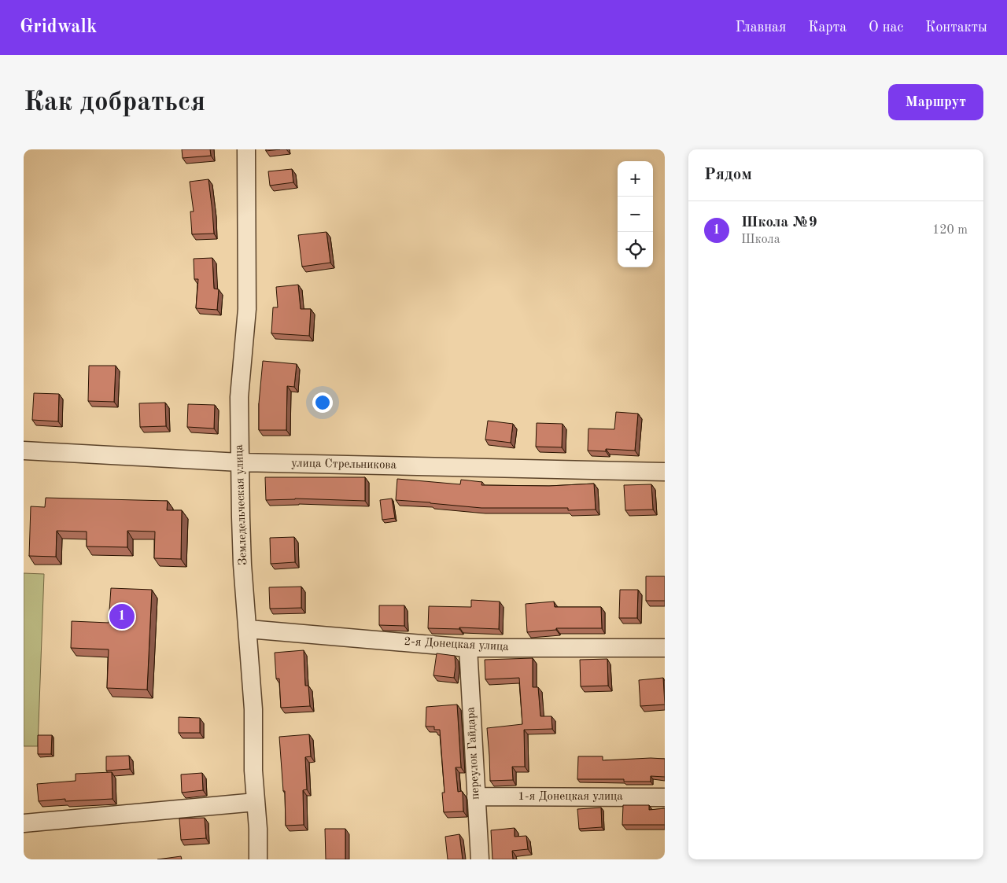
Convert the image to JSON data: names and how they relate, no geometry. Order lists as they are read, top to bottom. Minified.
{"streets":{"street":["улица Стрельникова","Земледельческая улица","2-я Донецкая улица","переулок Гайдара","1-я Донецкая улица"]},"crossings":[["улица Стрельникова","Земледельческая улица"],["Земледельческая улица","2-я Донецкая улица"],["2-я Донецкая улица","переулок Гайдара"],["переулок Гайдара","1-я Донецкая улица"]],"page":{"header":"Gridwalk","nav":["Главная","Карта","О нас","Контакты"],"buttons":"Маршрут","title":"Как добраться","heading":"Рядом","map_buttons":["+","−"],"list":[{"mark":"1","name":"Школа №9","note":"Школа","value":"120 m"}],"pins":"1"}}
